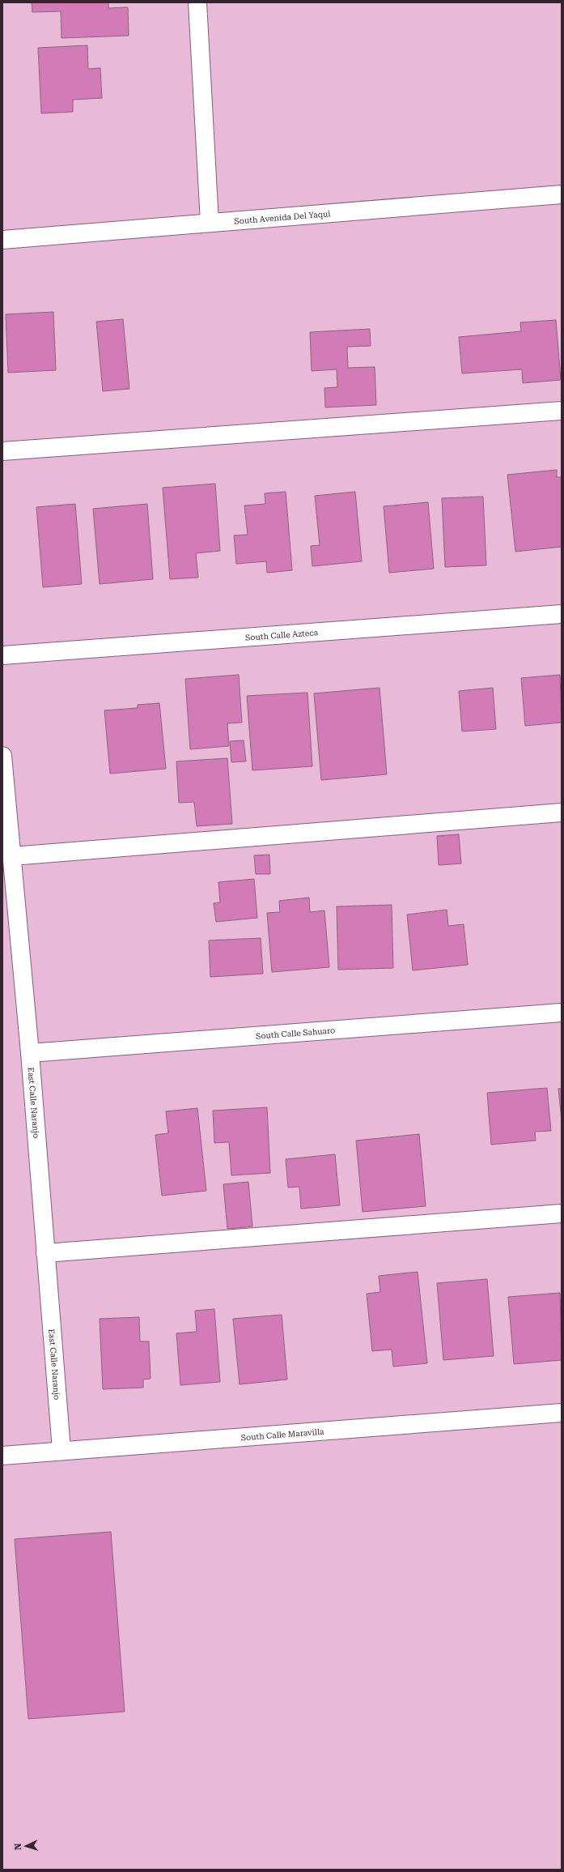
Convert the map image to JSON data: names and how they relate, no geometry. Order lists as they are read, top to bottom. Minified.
{"streets":{"street":["South Avenida Del Yaqui","South Calle Azteca","South Calle Sahuaro","East Calle Naranjo","South Calle Maravilla"]},"crossings":[["South Calle Sahuaro","East Calle Naranjo"],["East Calle Naranjo","South Calle Maravilla"]],"north":"left"}
